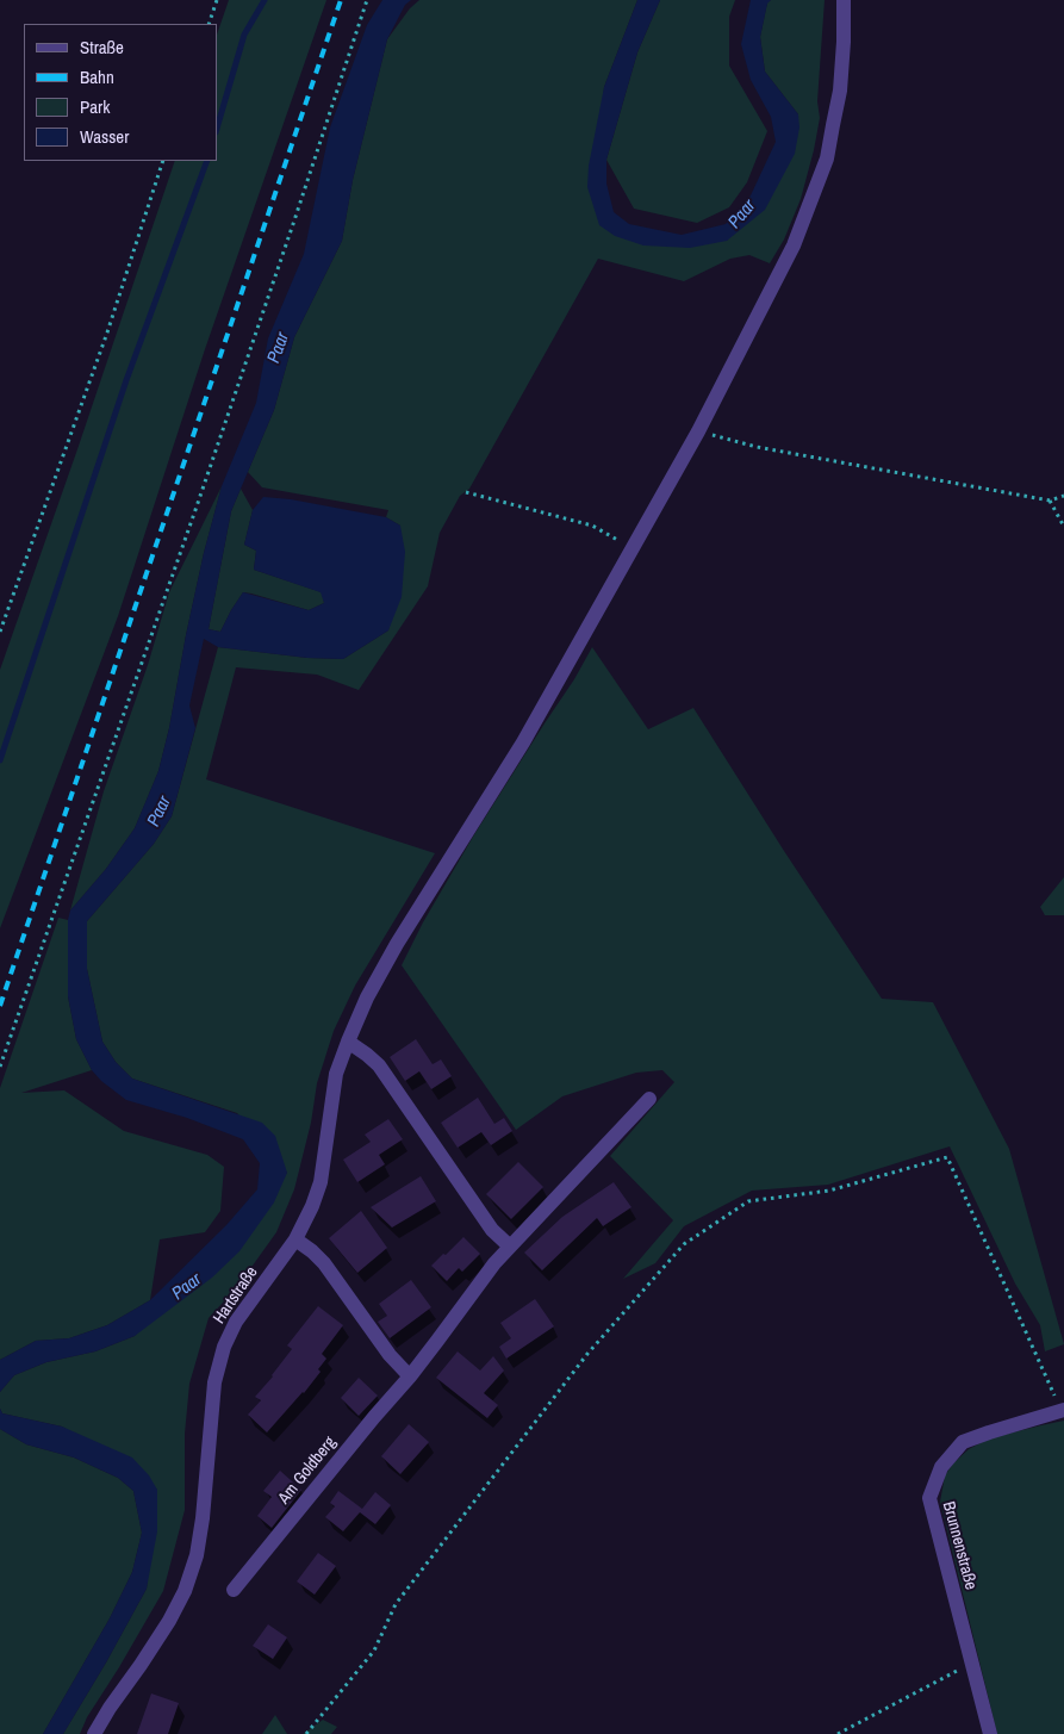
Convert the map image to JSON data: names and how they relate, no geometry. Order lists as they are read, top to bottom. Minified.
{"streets":{"street":["Hartstraße","Am Goldberg","Brunnenstraße"]},"water":["Paar"],"legend":["Straße","Bahn","Park","Wasser"]}
